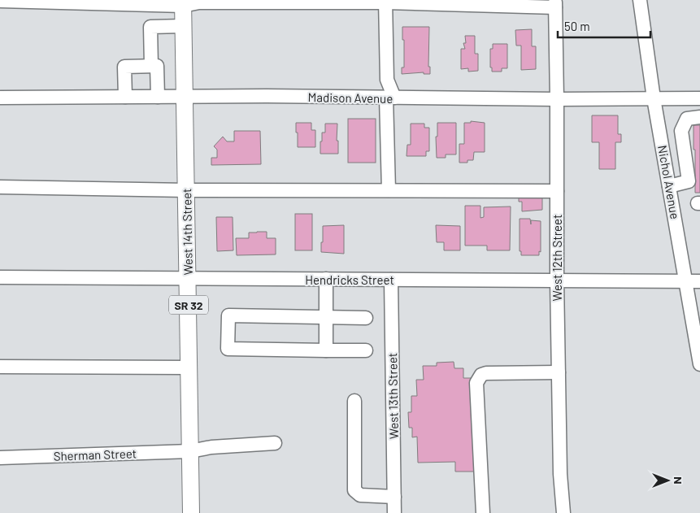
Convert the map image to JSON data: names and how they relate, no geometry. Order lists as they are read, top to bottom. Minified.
{"streets":{"main road":["West 14th Street","SR 32"],"street":["Madison Avenue","Nichol Avenue","West 12th Street","Hendricks Street","West 13th Street","Sherman Street"]},"crossings":[["Madison Avenue","Nichol Avenue"],["Madison Avenue","West 14th Street"],["Madison Avenue","West 12th Street"],["Nichol Avenue","Hendricks Street"],["West 14th Street","Hendricks Street"],["West 14th Street","Sherman Street"],["West 12th Street","Hendricks Street"],["Hendricks Street","West 13th Street"]],"scale_bar":"50 m","north":"right"}
